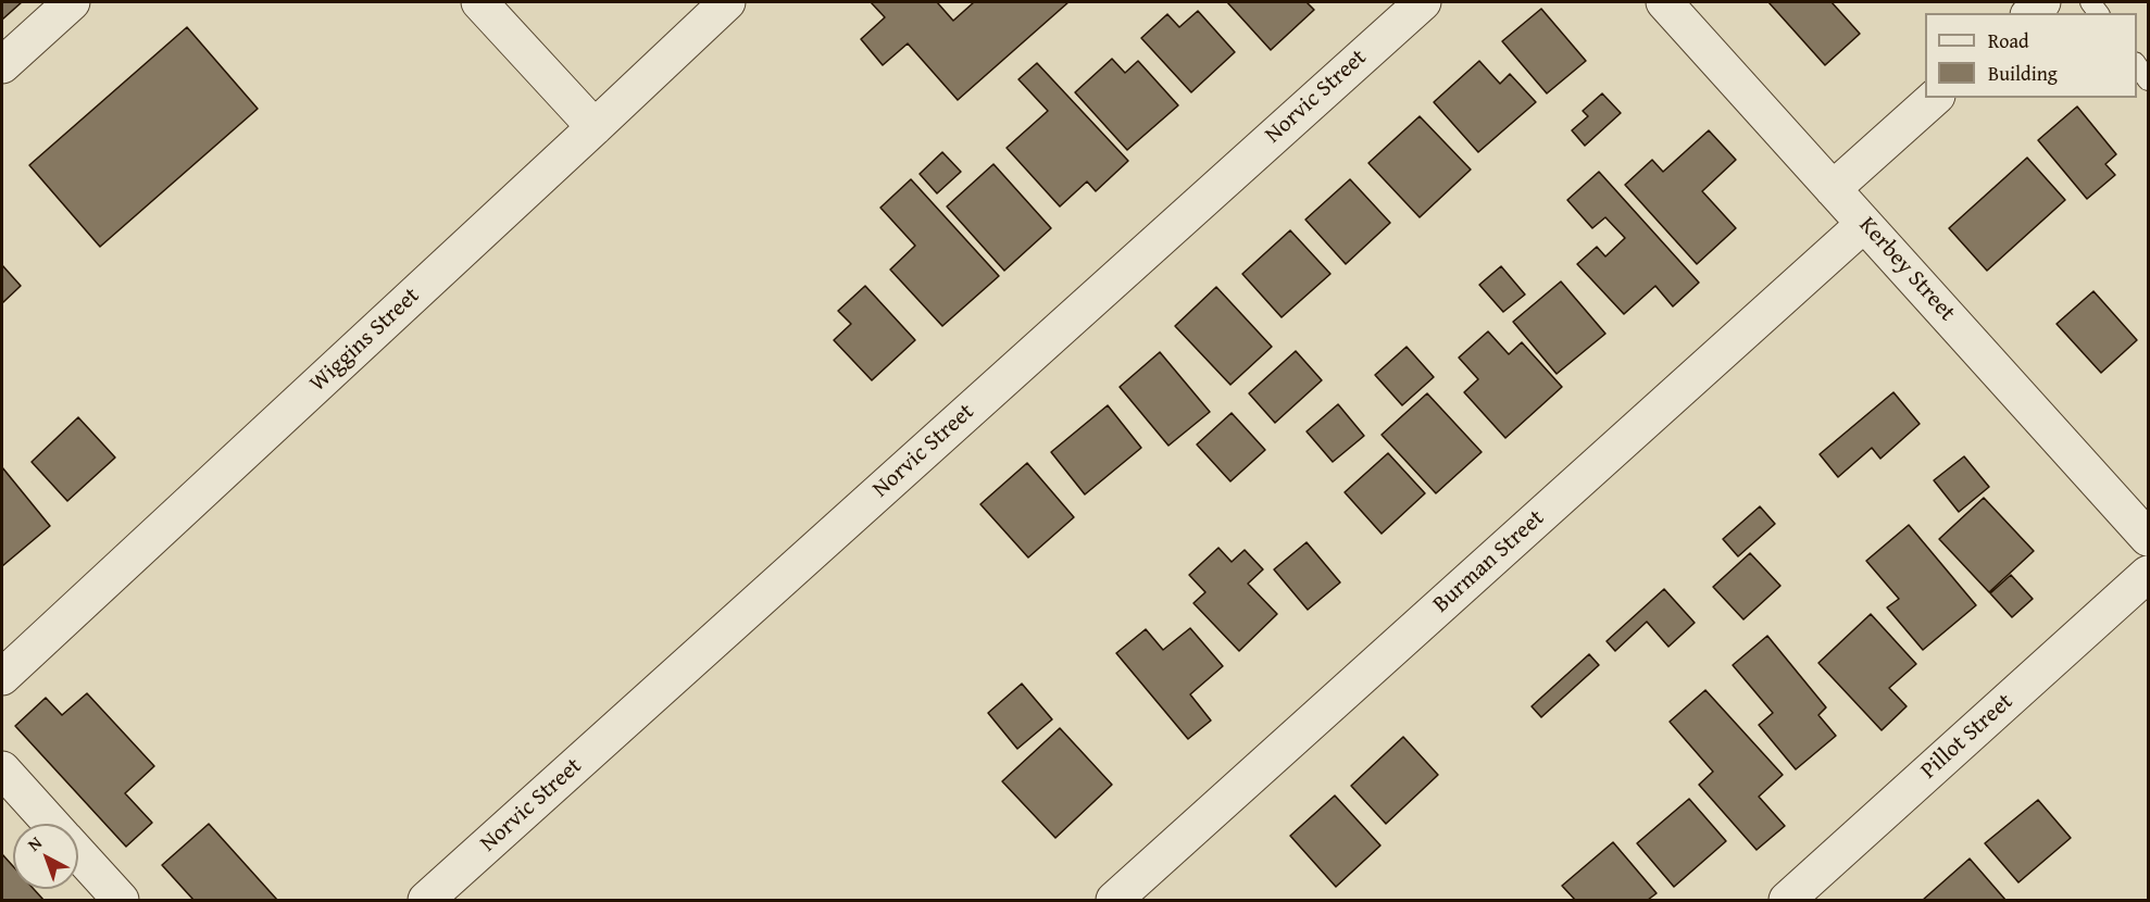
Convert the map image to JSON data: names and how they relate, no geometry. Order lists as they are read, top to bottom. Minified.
{"streets":{"street":["Norvic Street","Kerbey Street","Wiggins Street","Burman Street","Pillot Street"]},"crossings":[["Kerbey Street","Burman Street"]],"legend":["Road","Building"],"north":"top left"}
